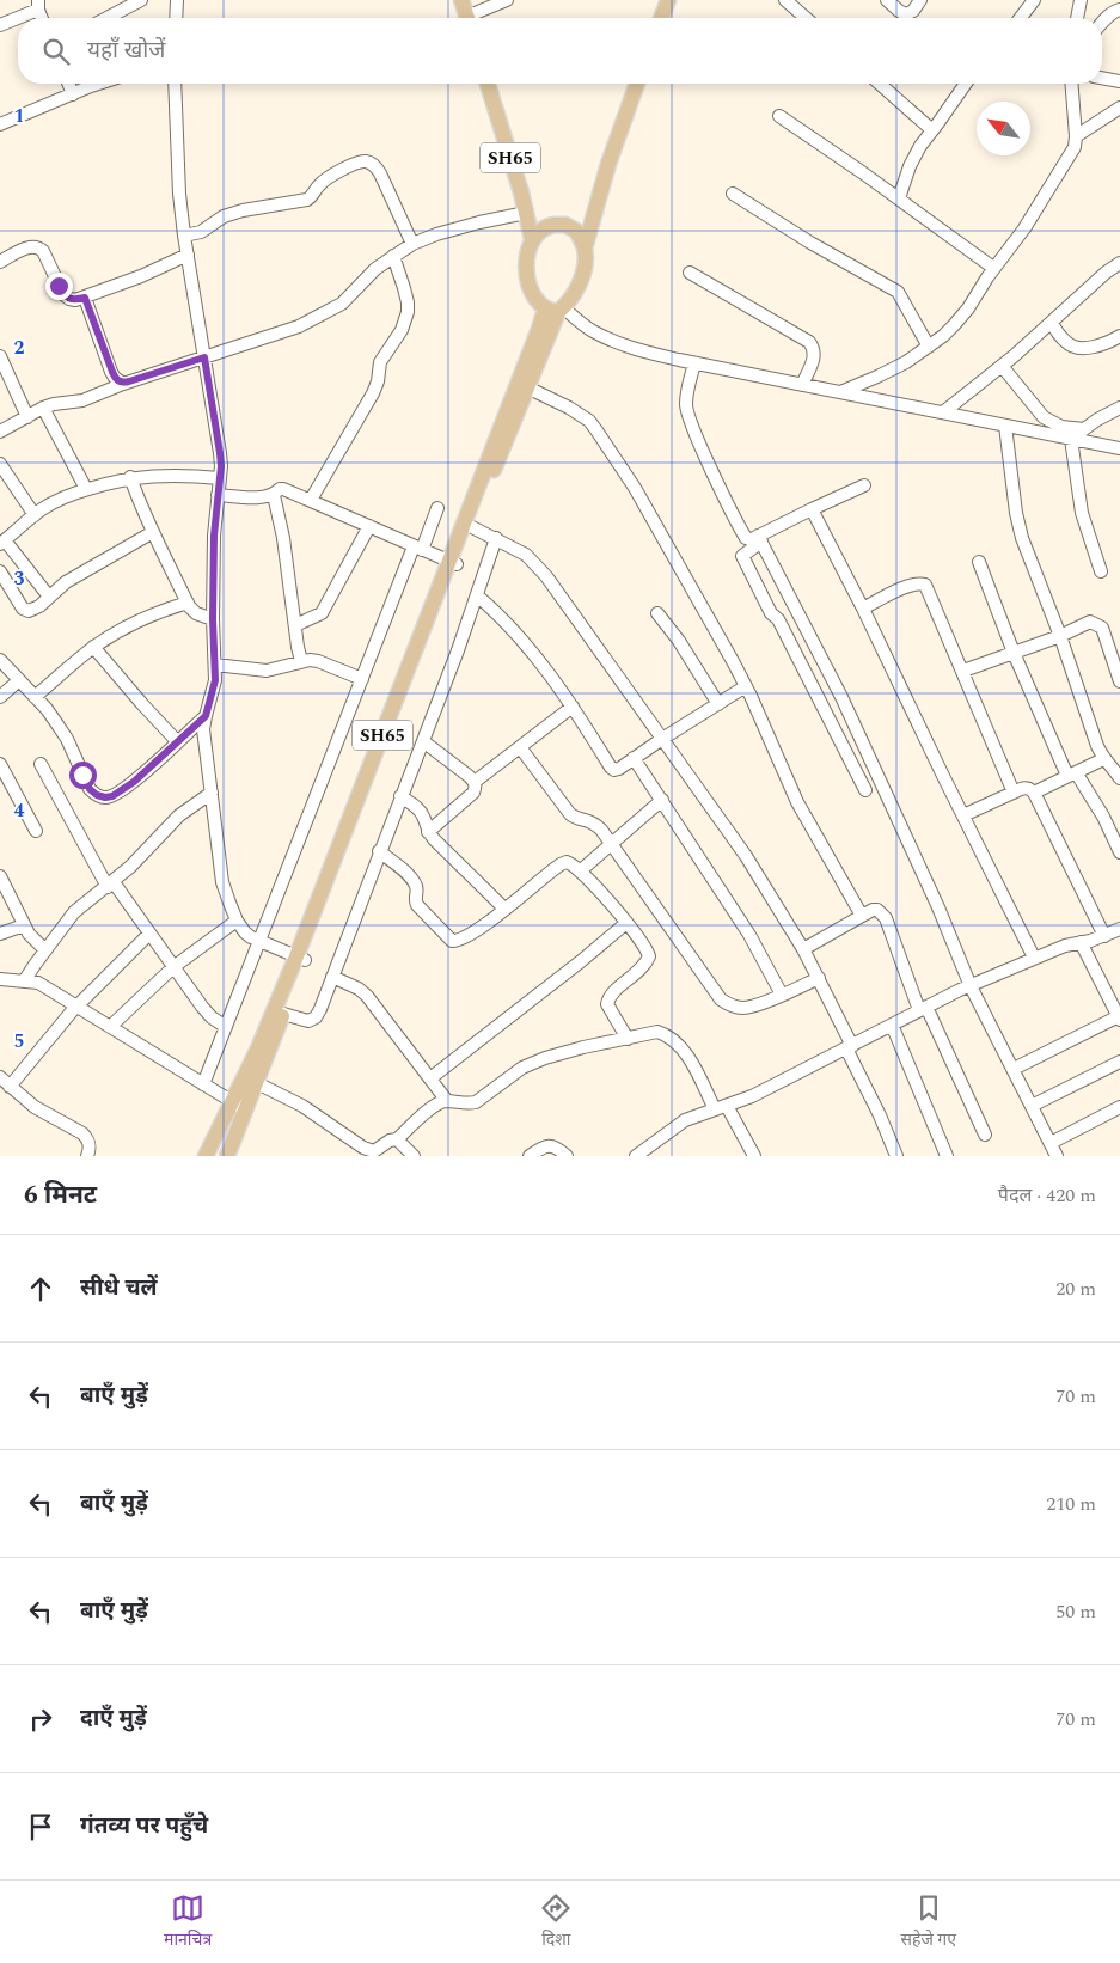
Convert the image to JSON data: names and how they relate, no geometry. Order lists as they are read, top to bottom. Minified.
{"streets":{"main road":["SH65"]},"north":"top left","page":{"search":"यहाँ खोजें","heading":["6 मिनट","पैदल · 420 m"],"list":[["सीधे चलें","20 m"],["बाएँ मुड़ें","70 m"],["बाएँ मुड़ें","210 m"],["बाएँ मुड़ें","50 m"],["दाएँ मुड़ें","70 m"],"गंतव्य पर पहुँचे"],"nav":["मानचित्र","दिशा","सहेजे गए"]},"grid":{"rows":["1","2","3","4","5"]}}
